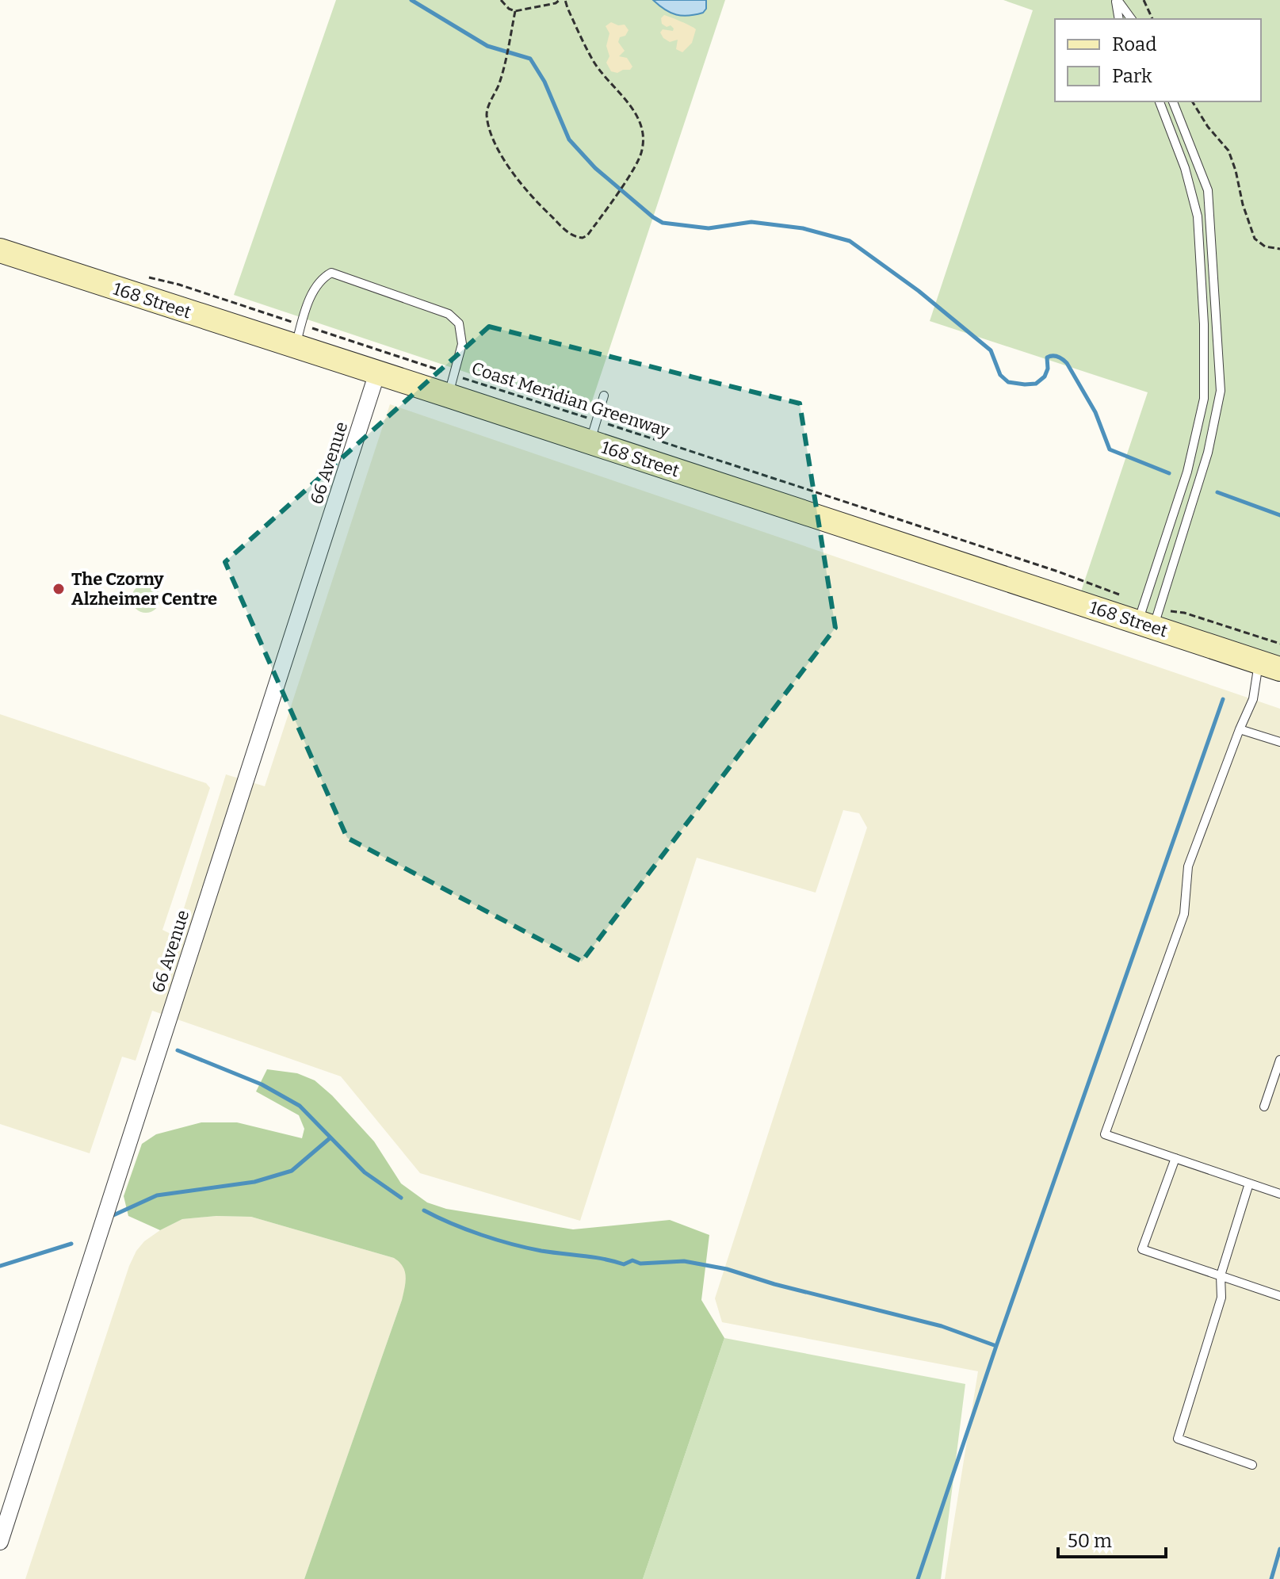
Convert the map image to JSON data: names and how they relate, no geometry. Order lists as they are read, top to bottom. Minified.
{"streets":{"main road":["168 Street"],"street":["66 Avenue"],"path":["Coast Meridian Greenway"]},"crossings":[["168 Street","Coast Meridian Greenway"],["168 Street","66 Avenue"]],"places":["The Czorny Alzheimer Centre"],"legend":["Road","Park"],"scale_bar":"50 m"}
